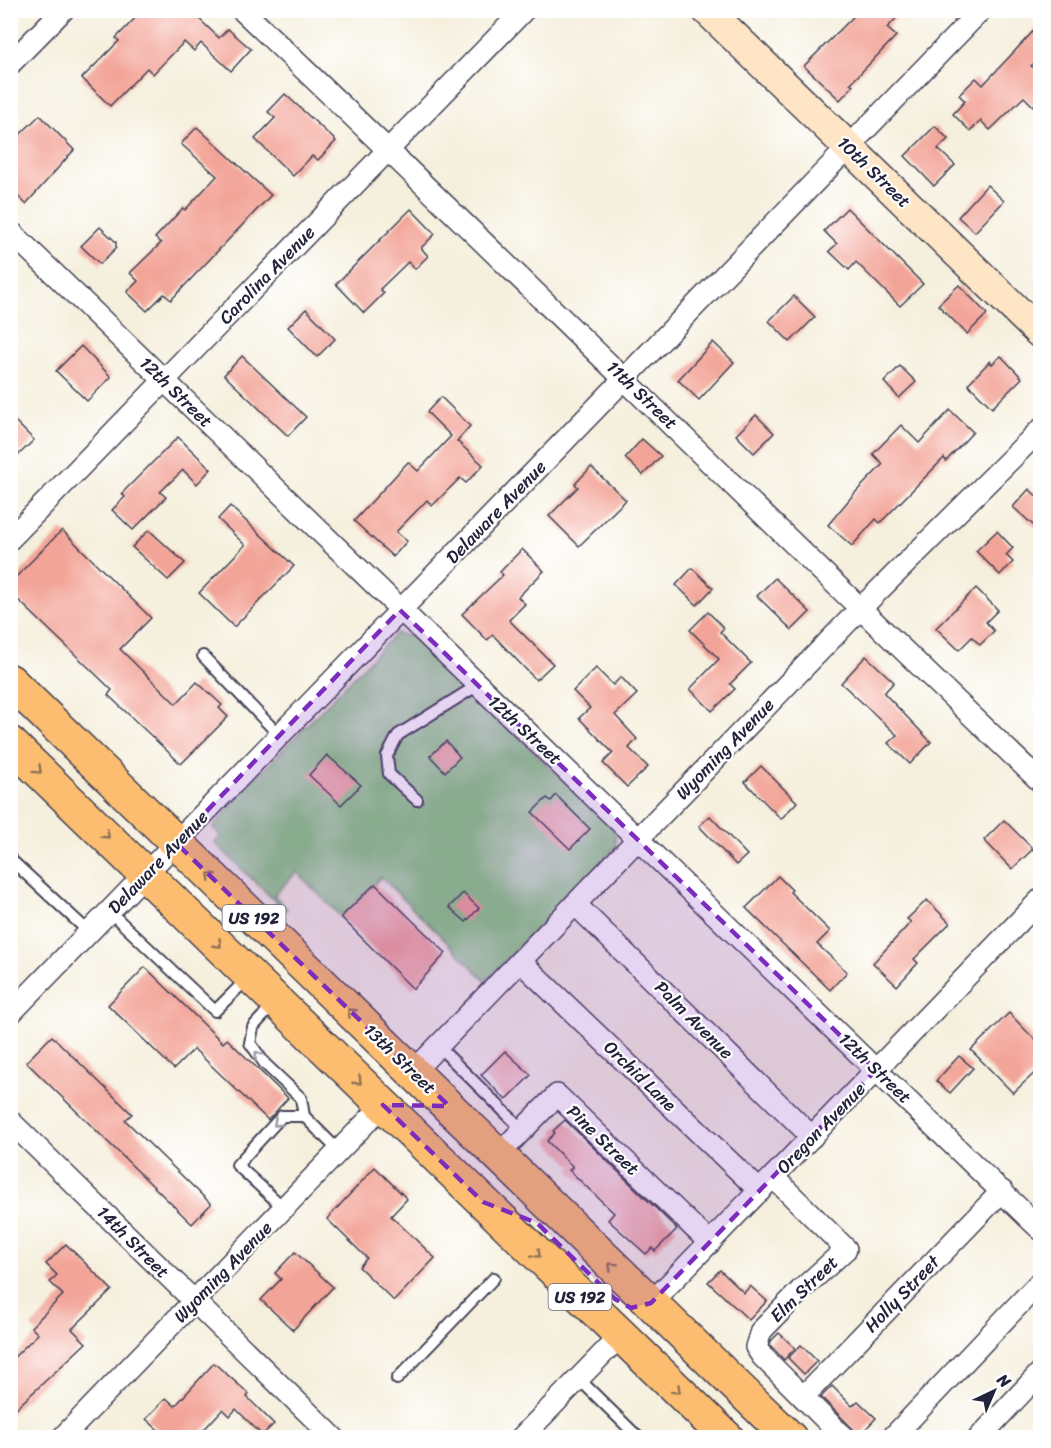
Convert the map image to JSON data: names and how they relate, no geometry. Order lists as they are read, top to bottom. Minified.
{"streets":{"highway":["US 192","13th Street"],"street":["10th Street","Carolina Avenue","12th Street","11th Street","Delaware Avenue","Wyoming Avenue","Palm Avenue","Orchid Lane","Oregon Avenue","Pine Street","14th Street","Elm Street","Holly Street"]},"crossings":[["10th Street","Delaware Avenue"],["Carolina Avenue","12th Street"],["Carolina Avenue","11th Street"],["12th Street","Delaware Avenue"],["12th Street","Wyoming Avenue"],["12th Street","Oregon Avenue"],["12th Street","Holly Street"],["11th Street","Delaware Avenue"],["11th Street","Wyoming Avenue"],["Delaware Avenue","US 192"],["Delaware Avenue","13th Street"],["Wyoming Avenue","US 192"],["Wyoming Avenue","Palm Avenue"],["Wyoming Avenue","13th Street"],["Wyoming Avenue","Orchid Lane"],["Wyoming Avenue","14th Street"],["Palm Avenue","Oregon Avenue"],["13th Street","Oregon Avenue"],["13th Street","Pine Street"],["Orchid Lane","Oregon Avenue"],["Orchid Lane","Elm Street"],["Oregon Avenue","Pine Street"],["Oregon Avenue","Elm Street"],["Elm Street","Holly Street"]],"north":"top right"}
